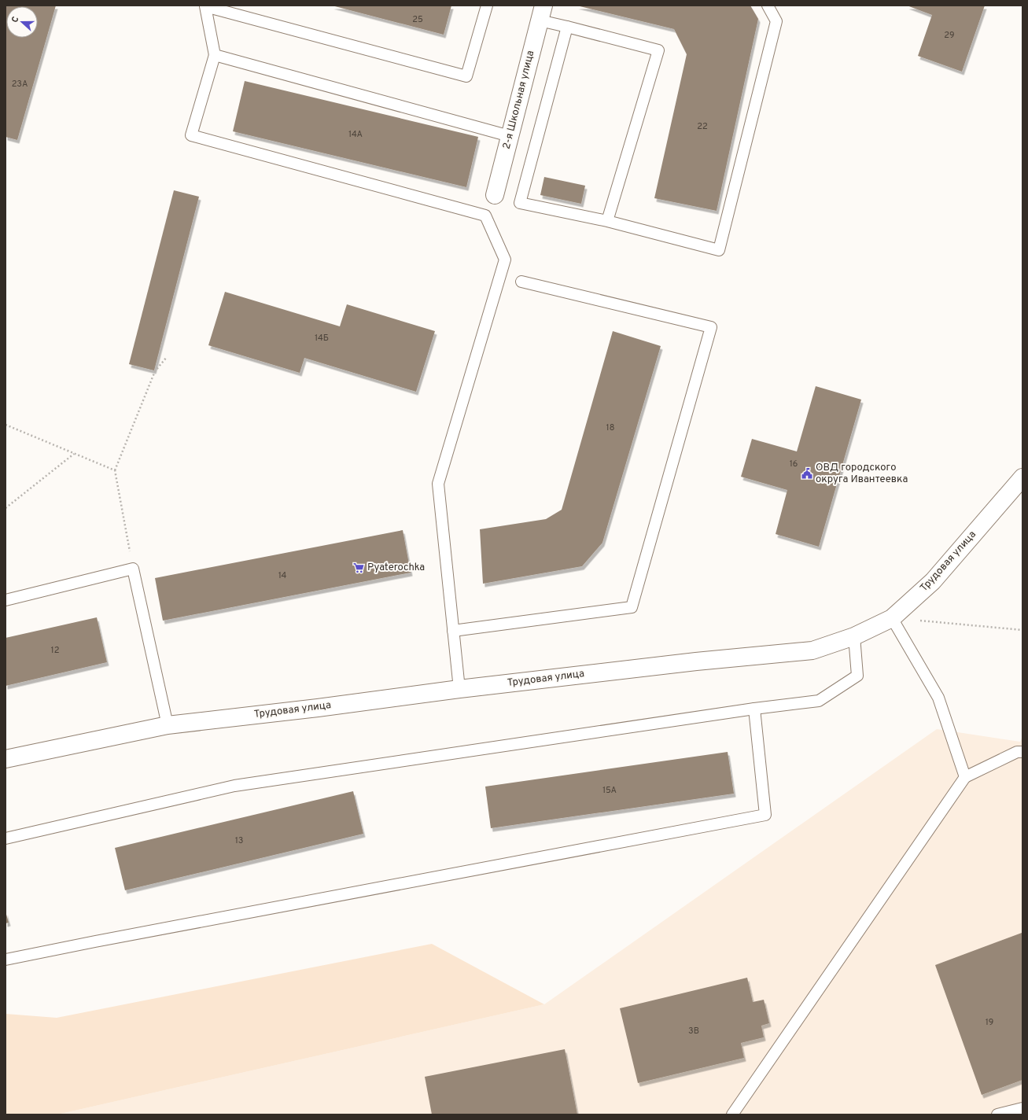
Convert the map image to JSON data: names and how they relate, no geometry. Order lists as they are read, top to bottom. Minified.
{"streets":{"street":["2-я Школьная улица","Трудовая улица"]},"places":{"public building":["ОВД городского округа Ивантеевка"],"supermarket":["Pyaterochka"]},"house_numbers":["25","29","23А","22","14А","14Б","18","16","14","12","15А","13","19","3В"],"north":"left"}
